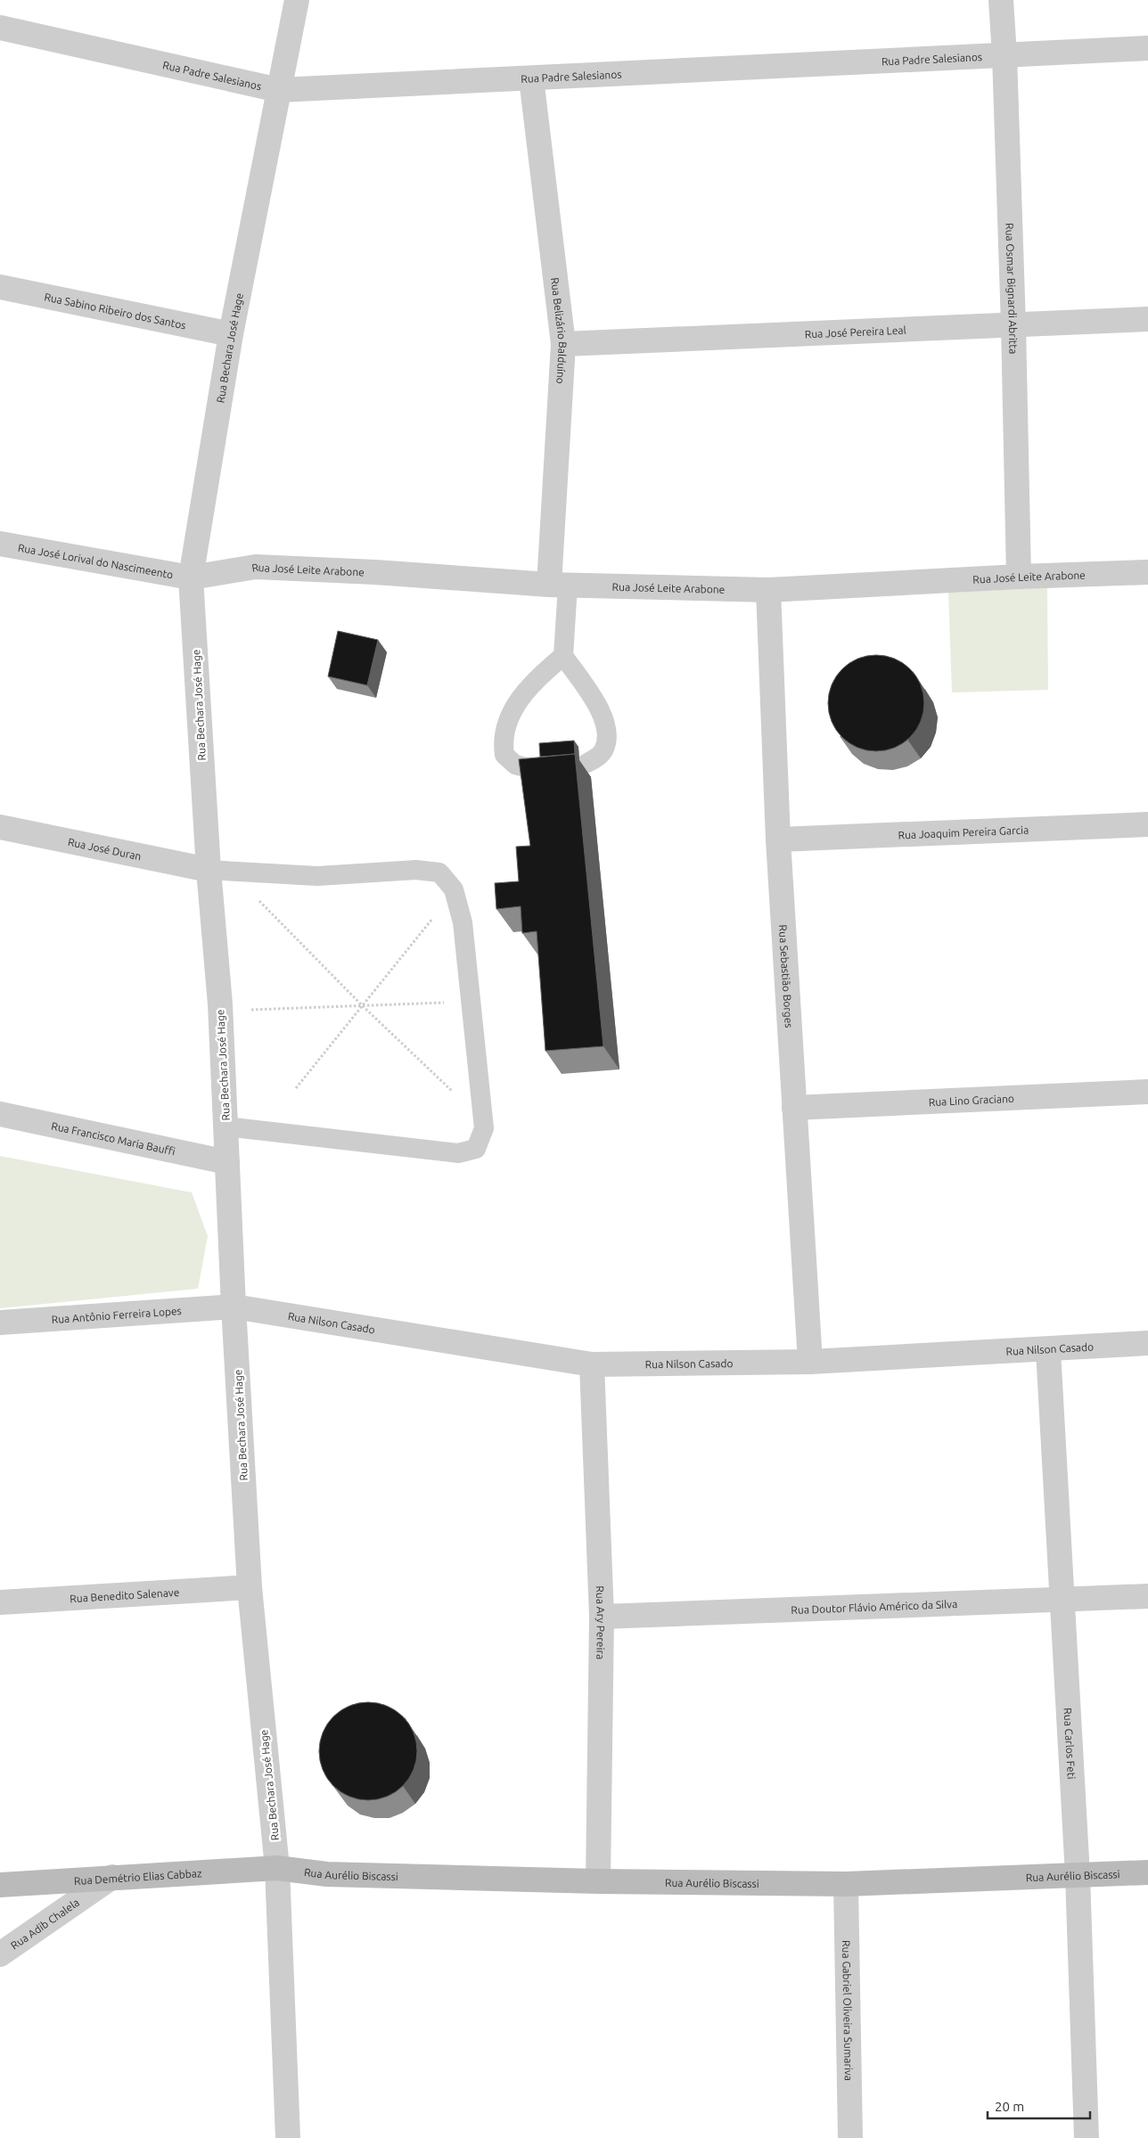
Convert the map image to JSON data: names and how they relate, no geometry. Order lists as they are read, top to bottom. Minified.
{"streets":{"street":["Rua Padre Salesianos","Rua Osmar Bignardi Abritta","Rua Sabino Ribeiro dos Santos","Rua Belizário Balduíno","Rua José Pereira Leal","Rua Bechara José Hage","Rua José Lorival do Nascimeento","Rua José Leite Arabone","Rua Joaquim Pereira Garcia","Rua José Duran","Rua Sebastião Borges","Rua Lino Graciano","Rua Francisco Maria Bauffi","Rua Antônio Ferreira Lopes","Rua Nilson Casado","Rua Benedito Salenave","Rua Doutor Flávio Américo da Silva","Rua Ary Pereira","Rua Carlos Feti","Rua Aurélio Biscassi","Rua Demétrio Elias Cabbaz","Rua Adib Chalela","Rua Gabriel Oliveira Sumariva"]},"crossings":[["Rua Padre Salesianos","Rua Osmar Bignardi Abritta"],["Rua Padre Salesianos","Rua Belizário Balduíno"],["Rua Padre Salesianos","Rua Bechara José Hage"],["Rua Osmar Bignardi Abritta","Rua José Pereira Leal"],["Rua Osmar Bignardi Abritta","Rua José Leite Arabone"],["Rua Sabino Ribeiro dos Santos","Rua Bechara José Hage"],["Rua Belizário Balduíno","Rua José Pereira Leal"],["Rua Belizário Balduíno","Rua José Leite Arabone"],["Rua Bechara José Hage","Rua José Lorival do Nascimeento"],["Rua Bechara José Hage","Rua José Leite Arabone"],["Rua Bechara José Hage","Rua José Duran"],["Rua Bechara José Hage","Rua Francisco Maria Bauffi"],["Rua Bechara José Hage","Rua Antônio Ferreira Lopes"],["Rua Bechara José Hage","Rua Nilson Casado"],["Rua Bechara José Hage","Rua Benedito Salenave"],["Rua Bechara José Hage","Rua Aurélio Biscassi"],["Rua Bechara José Hage","Rua Demétrio Elias Cabbaz"],["Rua José Lorival do Nascimeento","Rua José Leite Arabone"],["Rua José Leite Arabone","Rua Sebastião Borges"],["Rua Joaquim Pereira Garcia","Rua Sebastião Borges"],["Rua Sebastião Borges","Rua Lino Graciano"],["Rua Sebastião Borges","Rua Nilson Casado"],["Rua Antônio Ferreira Lopes","Rua Nilson Casado"],["Rua Nilson Casado","Rua Ary Pereira"],["Rua Nilson Casado","Rua Carlos Feti"],["Rua Doutor Flávio Américo da Silva","Rua Ary Pereira"],["Rua Doutor Flávio Américo da Silva","Rua Carlos Feti"],["Rua Ary Pereira","Rua Aurélio Biscassi"],["Rua Carlos Feti","Rua Aurélio Biscassi"],["Rua Aurélio Biscassi","Rua Demétrio Elias Cabbaz"],["Rua Aurélio Biscassi","Rua Gabriel Oliveira Sumariva"],["Rua Demétrio Elias Cabbaz","Rua Adib Chalela"]],"scale_bar":"20 m"}
